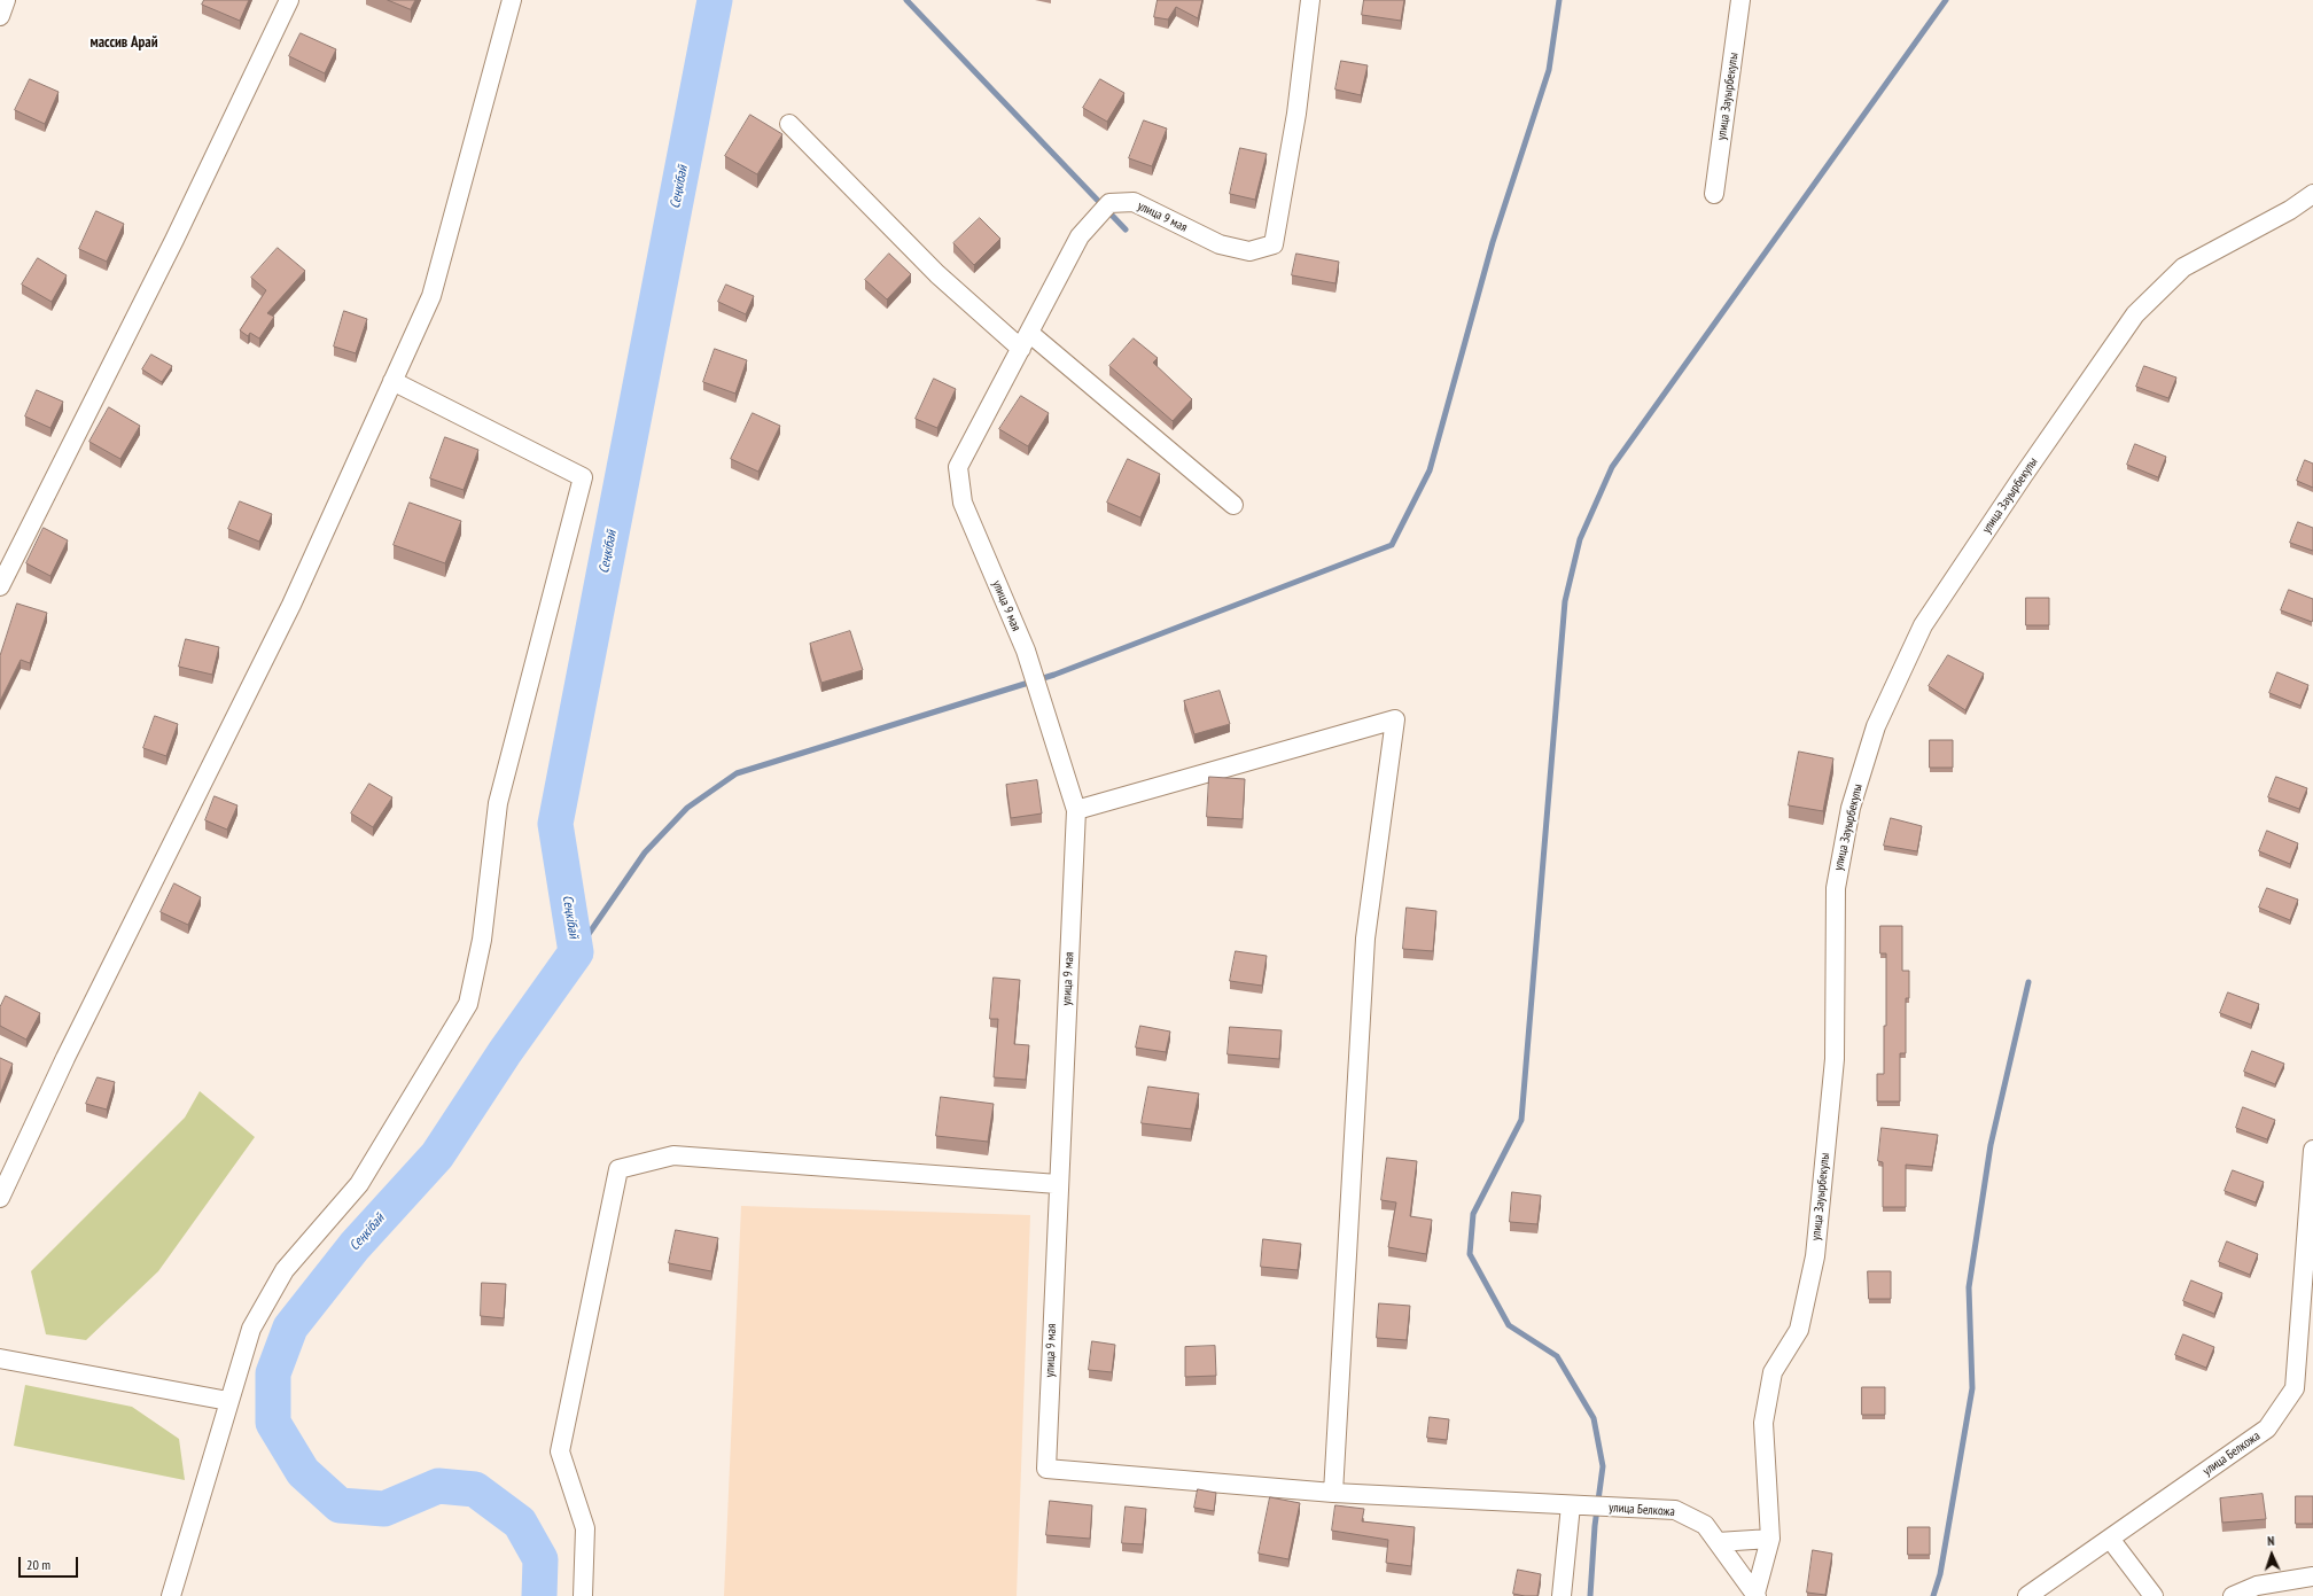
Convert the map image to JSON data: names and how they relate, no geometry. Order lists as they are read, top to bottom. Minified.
{"streets":{"street":["улица Зауырбекулы","улица 9 мая","улица Белкожа"]},"crossings":[["улица Зауырбекулы","улица Белкожа"],["улица 9 мая","улица Белкожа"]],"districts":["массив Арай"],"water":["Сеңкібай"],"scale_bar":"20 m","north":"top"}
